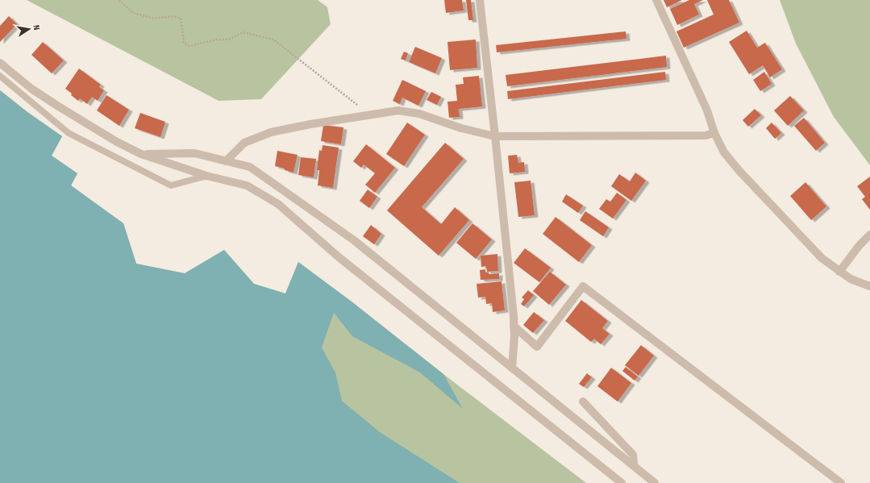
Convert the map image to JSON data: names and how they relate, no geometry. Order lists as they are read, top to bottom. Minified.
{"north":"right"}
